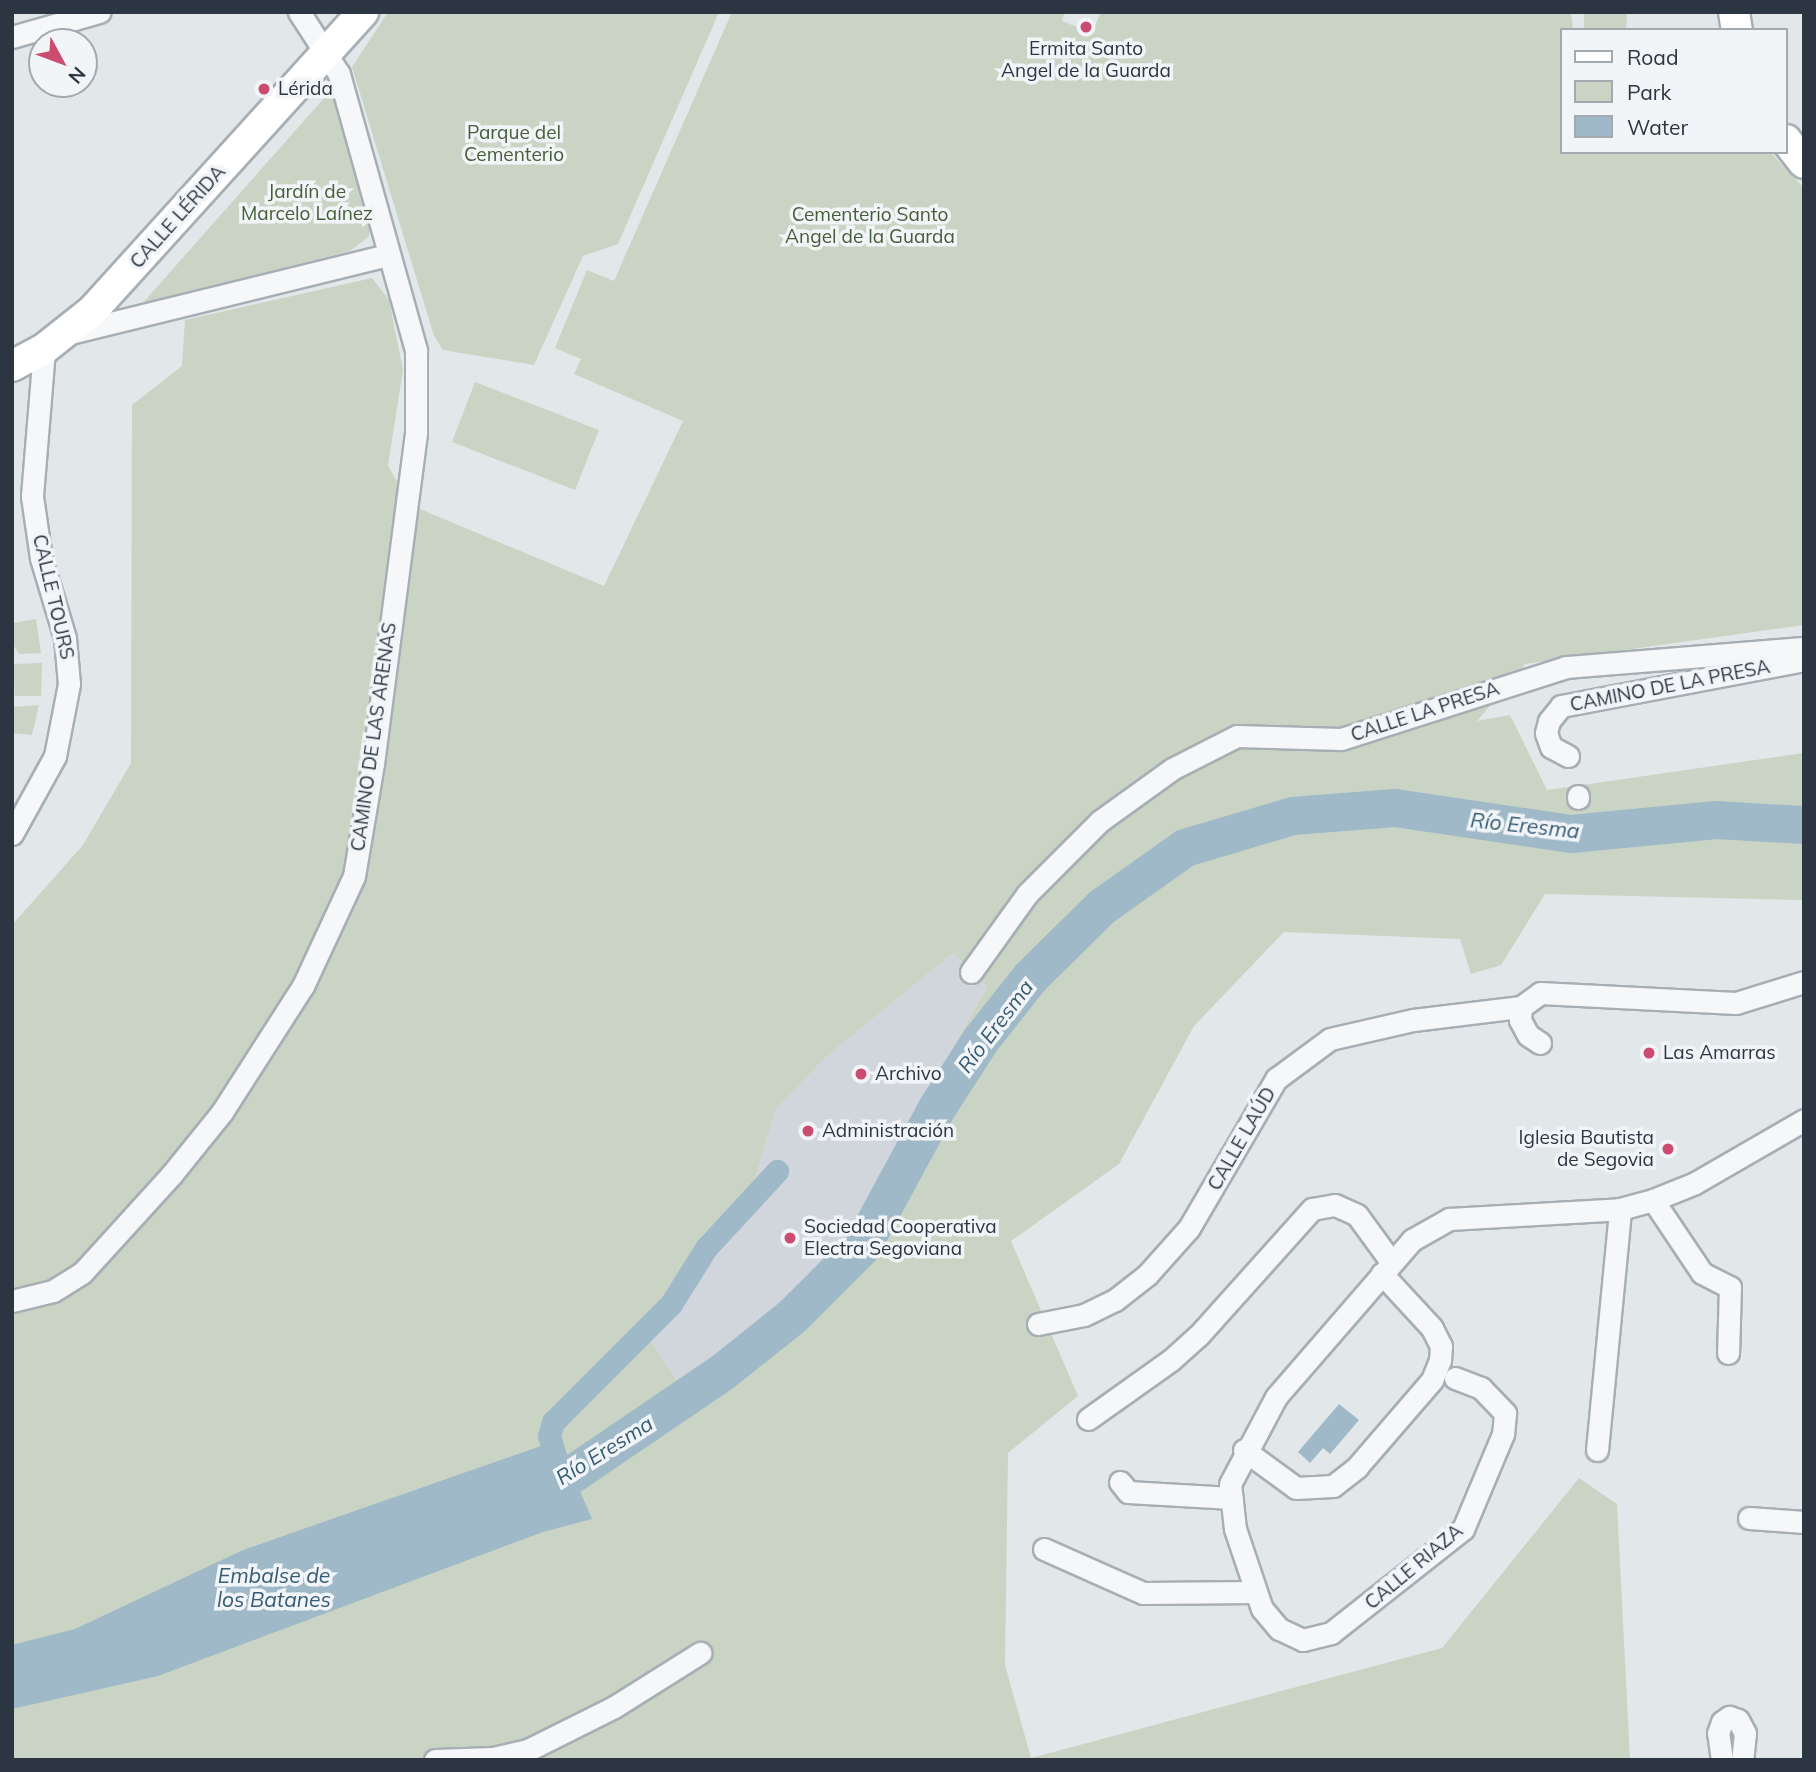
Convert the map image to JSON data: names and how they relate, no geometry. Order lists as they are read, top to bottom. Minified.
{"streets":{"street":["CALLE LÉRIDA","CALLE TOURS","CAMINO DE LA PRESA","CALLE LA PRESA","CAMINO DE LAS ARENAS","CALLE LAÚD","CALLE RIAZA"]},"crossings":[["CALLE LÉRIDA","CALLE TOURS"],["CALLE LÉRIDA","CAMINO DE LAS ARENAS"]],"water":["Río Eresma","Embalse de los Batanes"],"parks":["Parque del Cementerio","Jardín de Marcelo Laínez","Cementerio Santo Angel de la Guarda"],"places":["Ermita Santo Angel de la Guarda","Lérida","Las Amarras","Archivo","Administración","Iglesia Bautista de Segovia","Sociedad Cooperativa Electra Segoviana"],"legend":["Road","Park","Water"],"north":"bottom right"}
